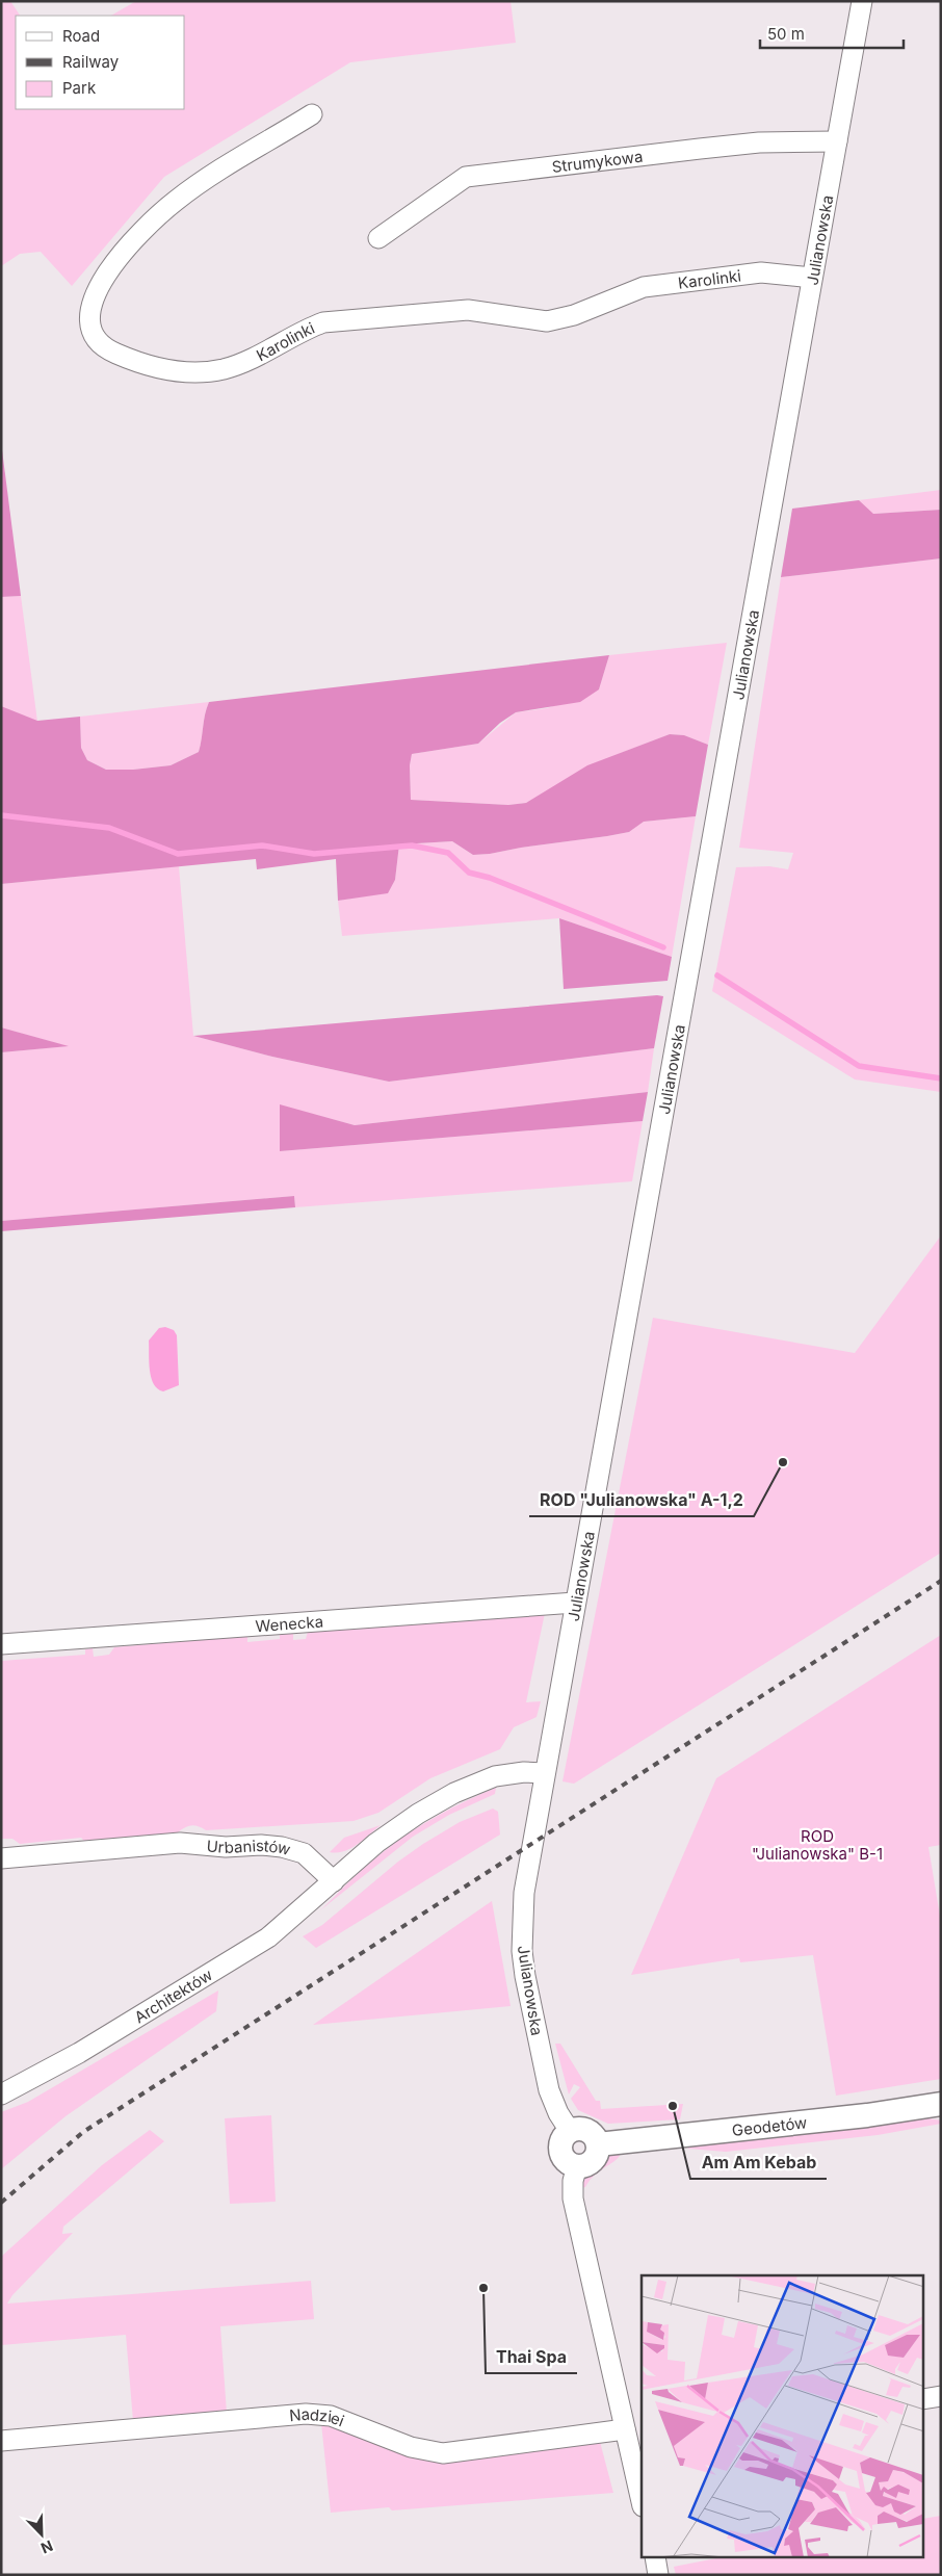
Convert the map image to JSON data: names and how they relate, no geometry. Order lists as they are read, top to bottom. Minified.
{"streets":{"street":["Strumykowa","Julianowska","Karolinki","Wenecka","Urbanistów","Architektów","Geodetów","Nadziei"]},"crossings":[["Strumykowa","Julianowska"],["Julianowska","Karolinki"],["Julianowska","Wenecka"],["Julianowska","Geodetów"],["Urbanistów","Architektów"]],"parks":["ROD \"Julianowska\" B-1"],"places":["ROD \"Julianowska\" A-1,2","Am Am Kebab","Thai Spa"],"legend":["Road","Railway","Park"],"scale_bar":"50 m","north":"bottom right"}
